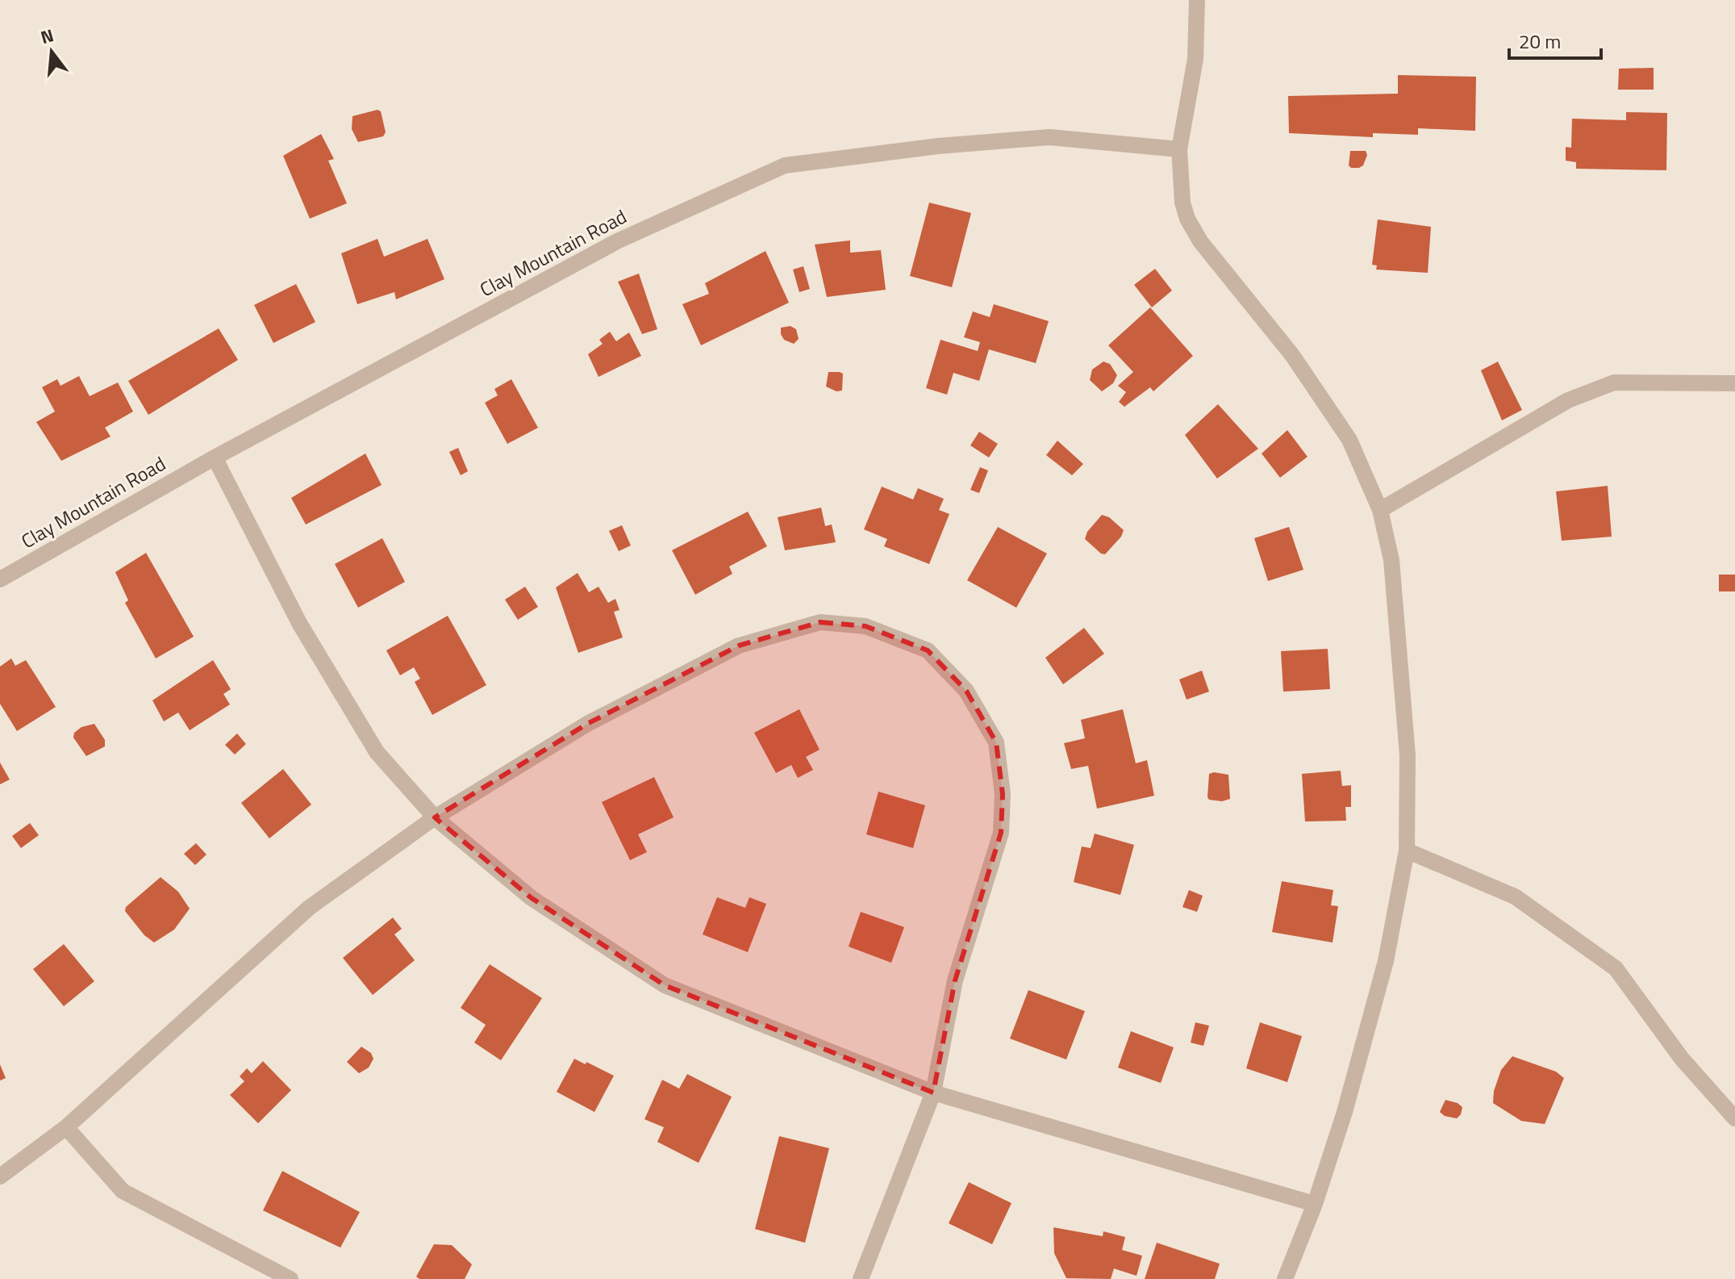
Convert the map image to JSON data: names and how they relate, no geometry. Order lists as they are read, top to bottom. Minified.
{"streets":{"street":["Clay Mountain Road"]},"scale_bar":"20 m","north":"top"}
